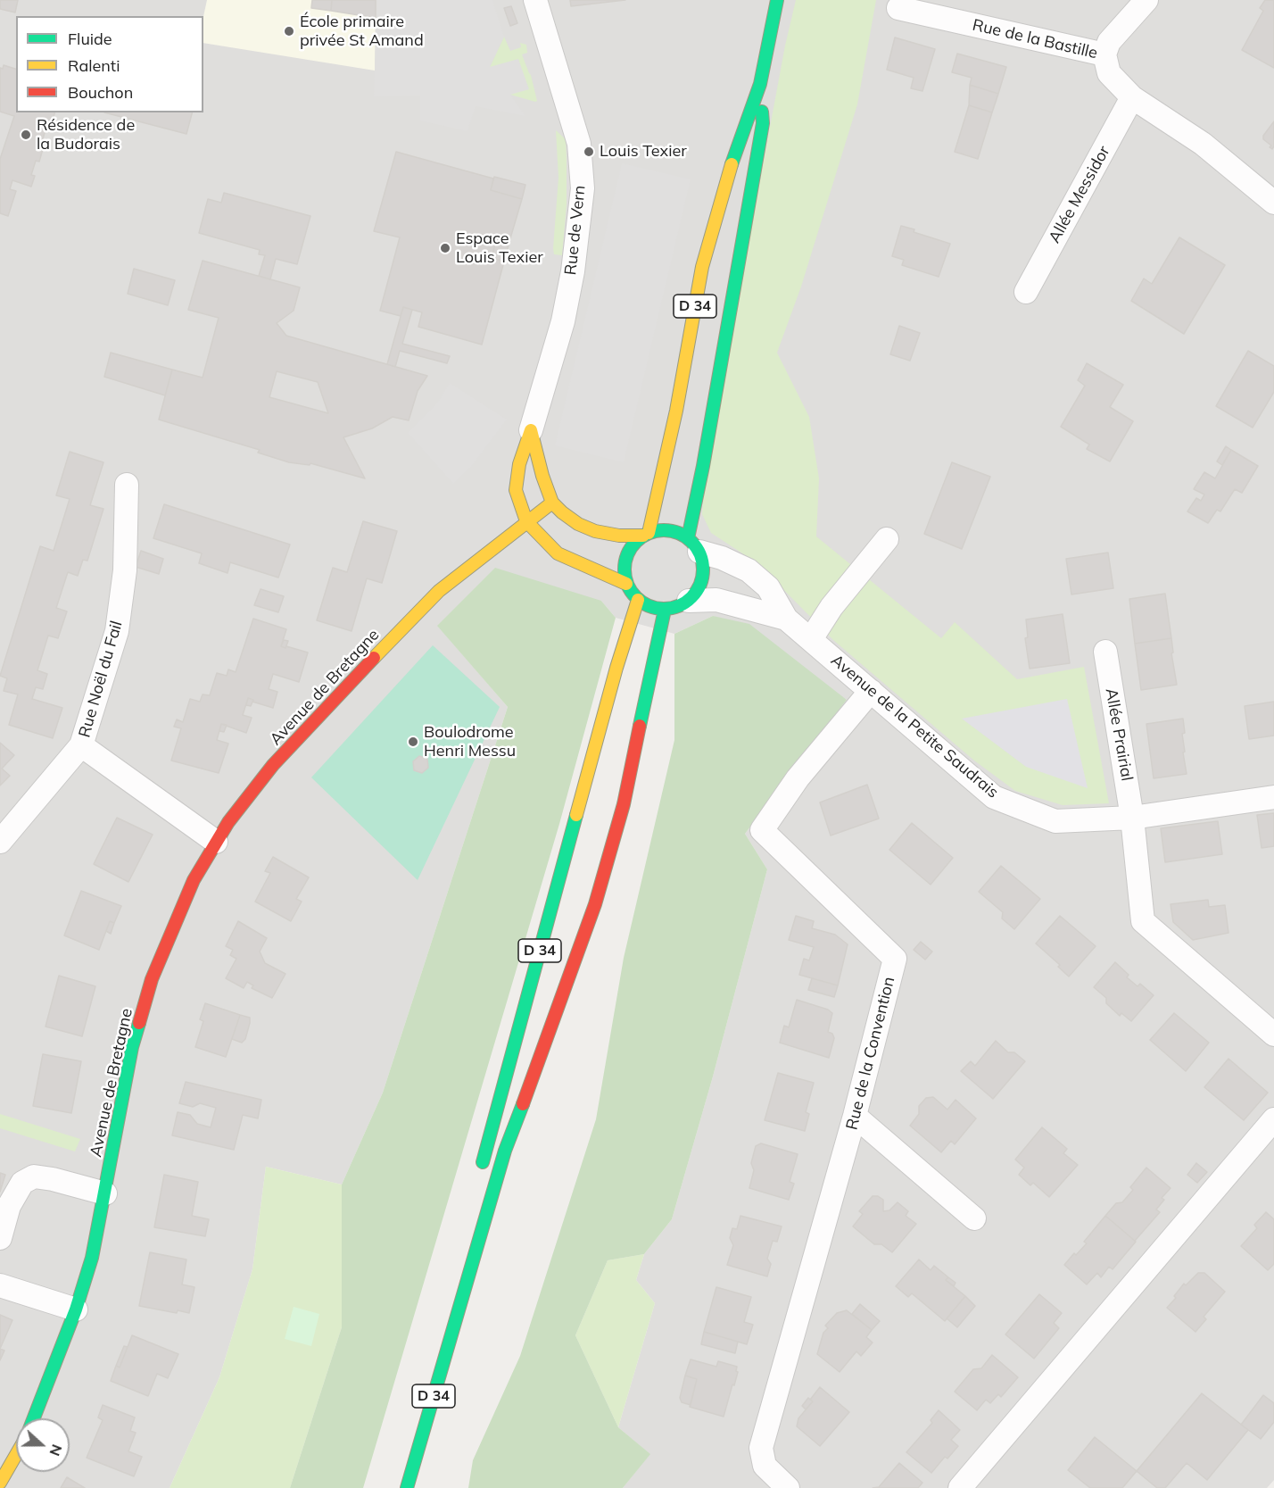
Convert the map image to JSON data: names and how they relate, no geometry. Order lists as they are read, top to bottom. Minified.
{"streets":{"main road":["Rue de Vern","D 34","Avenue de Bretagne"],"street":["Rue de la Bastille","Allée Messidor","Rue Noël du Fail","Avenue de la Petite Saudrais","Allée Prairial","Rue de la Convention"]},"crossings":[["Rue de la Bastille","Allée Messidor"],["Rue de Vern","D 34"],["Rue de Vern","Avenue de Bretagne"],["Rue de Vern","Avenue de la Petite Saudrais"],["D 34","Avenue de la Petite Saudrais"],["Avenue de la Petite Saudrais","Allée Prairial"],["Avenue de la Petite Saudrais","Rue de la Convention"]],"places":["École primaire privée St Amand","Résidence de la Budorais","Louis Texier","Espace Louis Texier","Boulodrome Henri Messu"],"legend":["Fluide","Ralenti","Bouchon"],"north":"right"}
